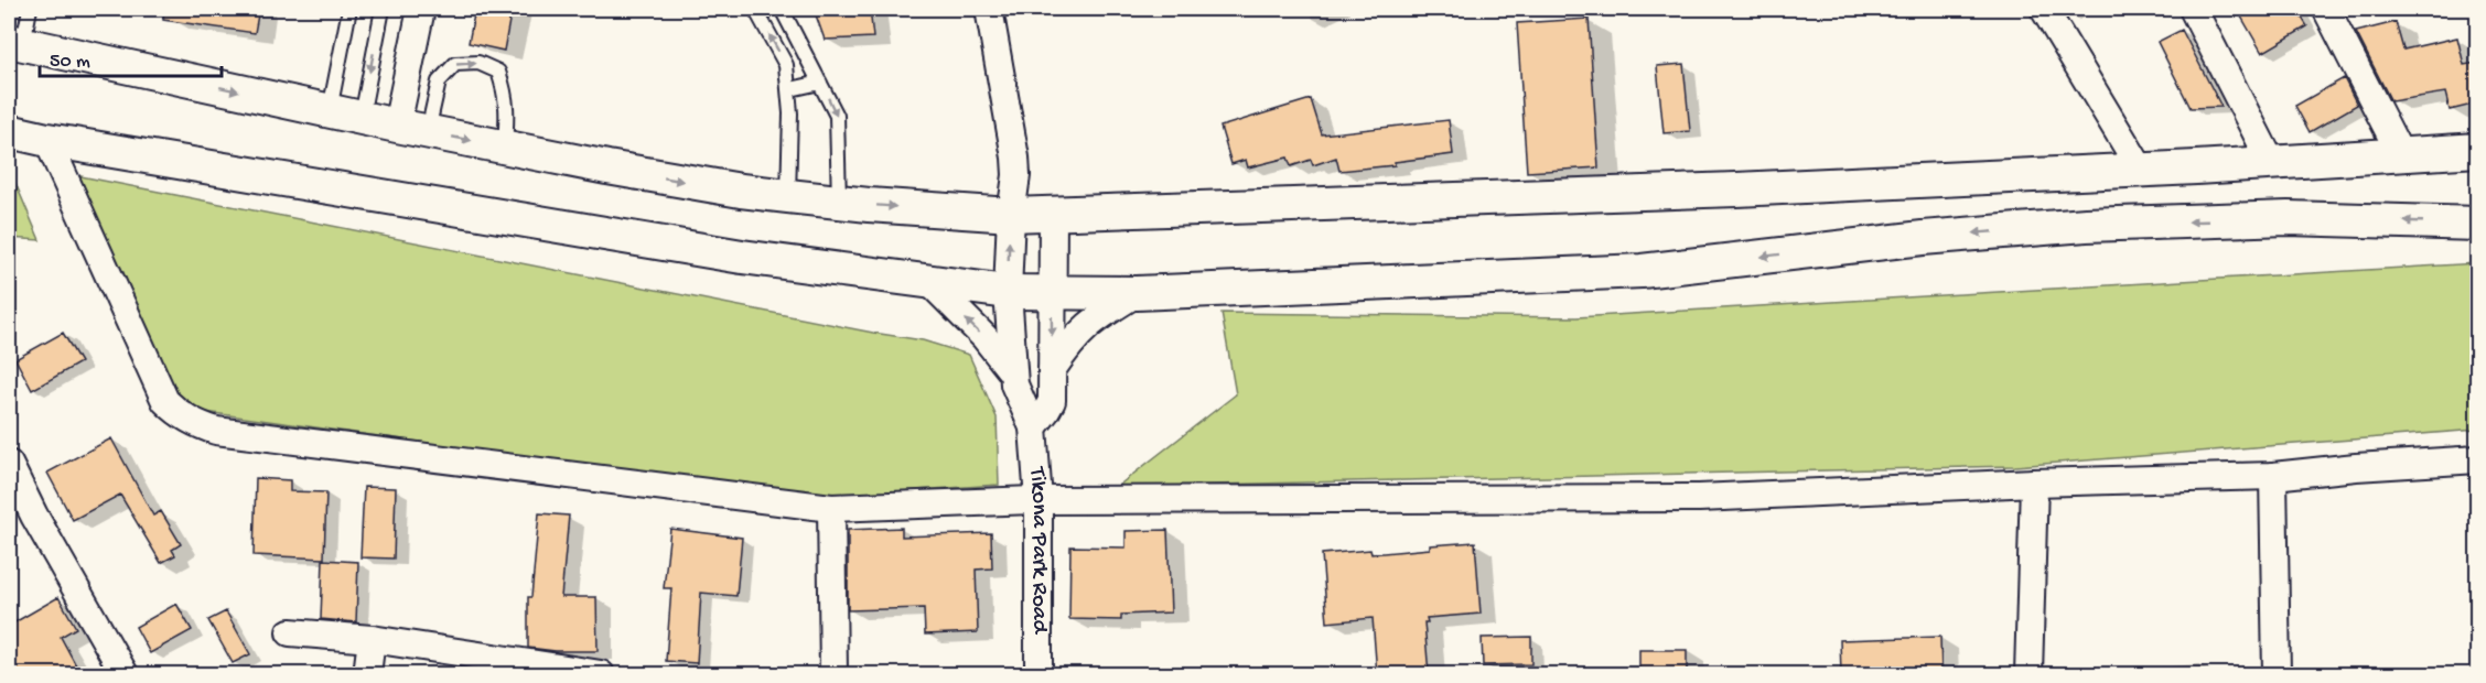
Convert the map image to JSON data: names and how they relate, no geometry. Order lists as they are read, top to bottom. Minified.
{"streets":{"street":["Tikona Park Road"]},"scale_bar":"50 m"}
